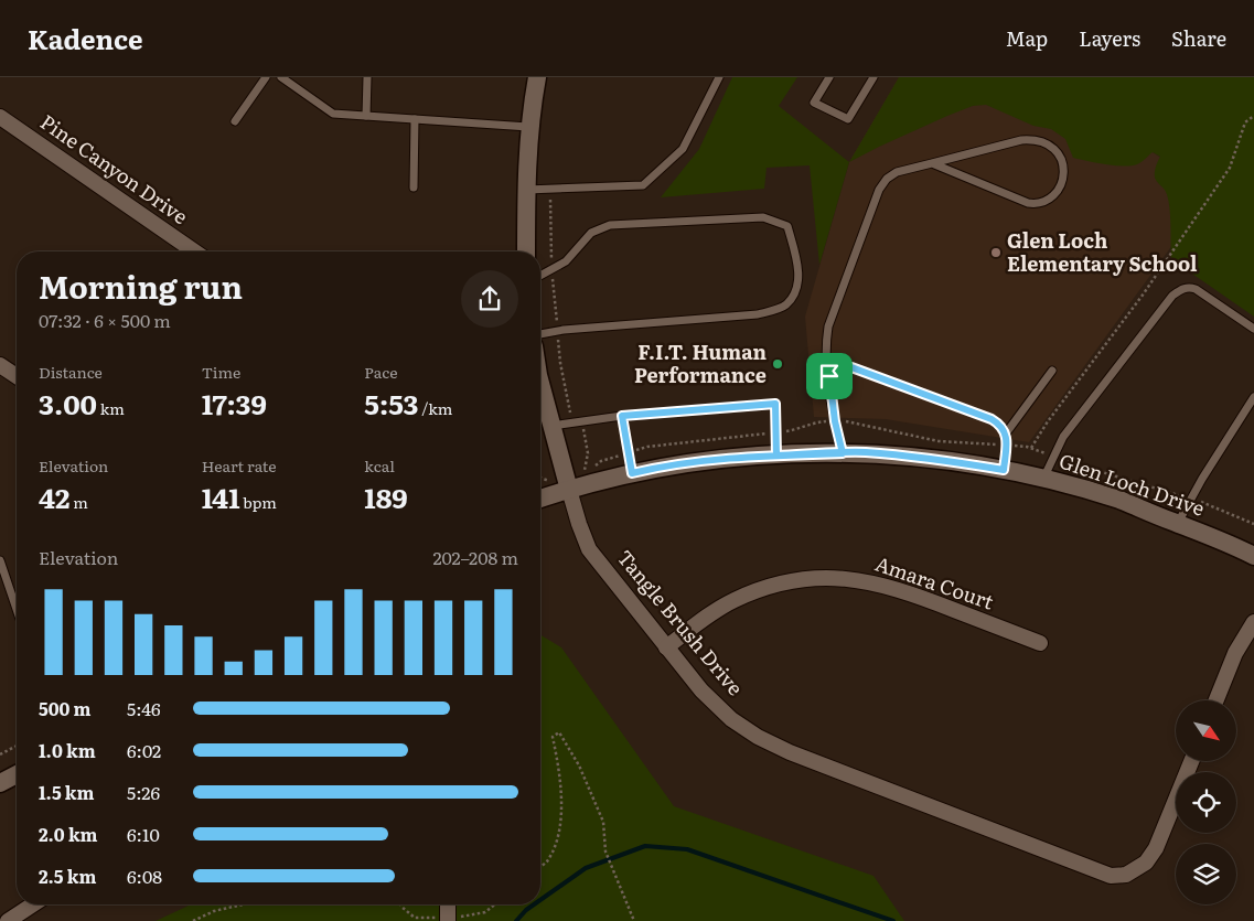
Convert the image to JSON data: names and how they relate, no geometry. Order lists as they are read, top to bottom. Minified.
{"streets":{"street":["Pine Canyon Drive","Glen Loch Drive","Amara Court","Tangle Brush Drive"]},"crossings":[["Glen Loch Drive","Tangle Brush Drive"],["Amara Court","Tangle Brush Drive"]],"places":["Glen Loch Elementary School","F.I.T. Human Performance"],"north":"bottom right","page":{"header":"Kadence","nav":["Map","Layers","Share"],"heading":["Morning run","07:32 · 6 × 500 m"],"stats":[["Distance","3.00 km"],["Time","17:39"],["Pace","5:53 /km"],["Elevation","42 m"],["Heart rate","141 bpm"],["kcal","189"]],"chart":["Elevation","202–208 m"],"list":[{"name":"500 m","note":"5:46"},{"name":"1.0 km","note":"6:02"},{"name":"1.5 km","note":"5:26"},{"name":"2.0 km","note":"6:10"},{"name":"2.5 km","note":"6:08"}]}}
